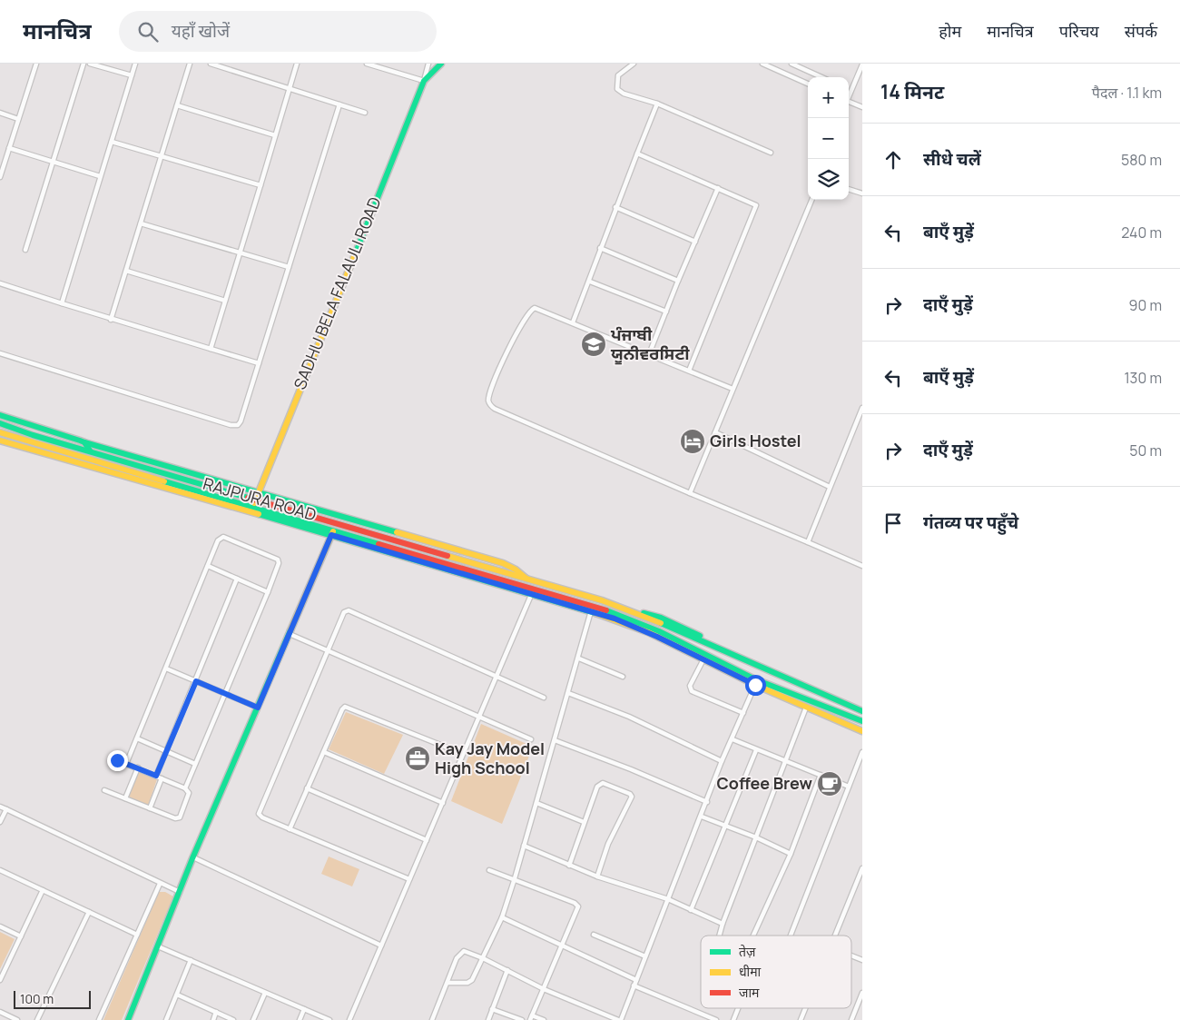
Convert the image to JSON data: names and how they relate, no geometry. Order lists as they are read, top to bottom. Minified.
{"streets":{"main road":["SADHU BELA FALAULI ROAD","RAJPURA ROAD"]},"crossings":[["SADHU BELA FALAULI ROAD","RAJPURA ROAD"]],"places":{"school or university":["ਪੰਜਾਬੀ ਯੂਨੀਵਰਸਿਟੀ"],"hotel":["Girls Hostel"],"office":["Kay Jay Model High School"],"cafe":["Coffee Brew"]},"legend":["तेज़","धीमा","जाम"],"scale_bar":"100 m","page":{"header":"मानचित्र","search":"यहाँ खोजें","nav":["होम","मानचित्र","परिचय","संपर्क"],"heading":["14 मिनट","पैदल · 1.1 km"],"map_buttons":["+","−"],"list":[["सीधे चलें","580 m"],["बाएँ मुड़ें","240 m"],["दाएँ मुड़ें","90 m"],["बाएँ मुड़ें","130 m"],["दाएँ मुड़ें","50 m"],"गंतव्य पर पहुँचे"],"scale":"100 m"}}
